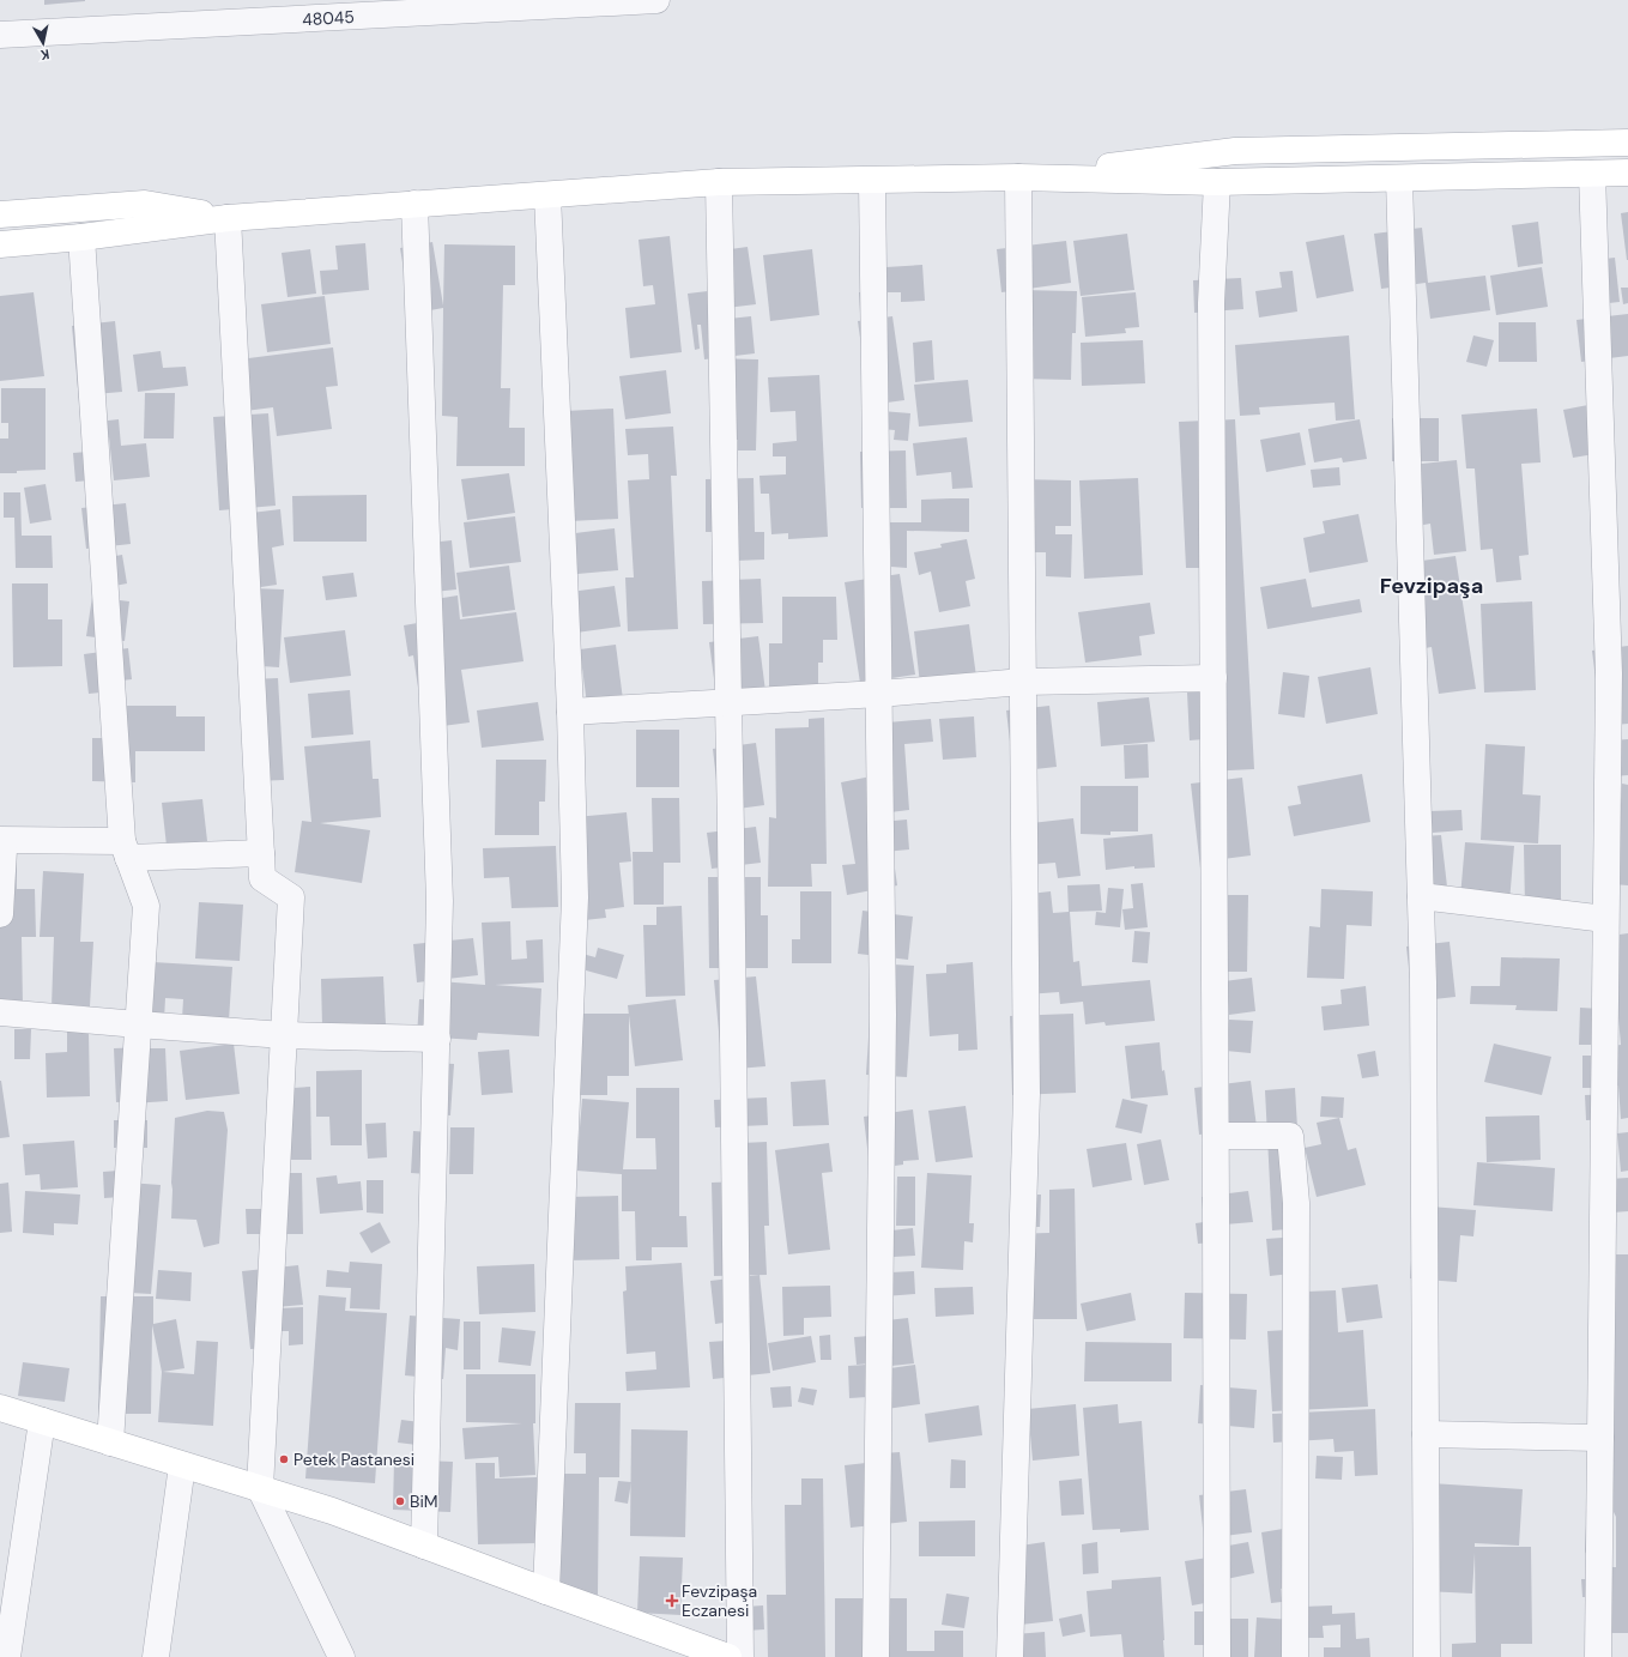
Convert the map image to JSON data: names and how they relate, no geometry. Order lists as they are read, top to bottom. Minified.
{"streets":{"street":["48045"]},"districts":["Fevzipaşa"],"places":{"other":["Petek Pastanesi","BiM"],"health":["Fevzipaşa Eczanesi"]},"north":"bottom"}
